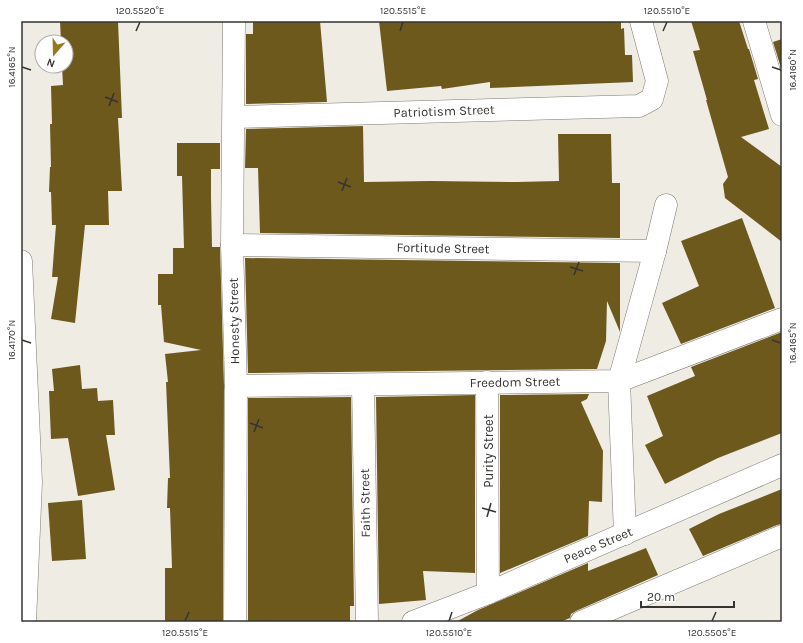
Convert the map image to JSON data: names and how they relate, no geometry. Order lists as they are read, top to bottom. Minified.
{"streets":{"street":["Patriotism Street","Fortitude Street","Honesty Street","Freedom Street","Purity Street","Faith Street","Peace Street"]},"crossings":[["Patriotism Street","Honesty Street"],["Fortitude Street","Honesty Street"],["Honesty Street","Freedom Street"],["Freedom Street","Purity Street"],["Freedom Street","Faith Street"],["Purity Street","Peace Street"]],"scale_bar":"20 m","north":"bottom","coordinates":["120.5520°E","120.5515°E","120.5510°E","16.4165°N","16.4160°N","16.4170°N","120.5505°E"]}
